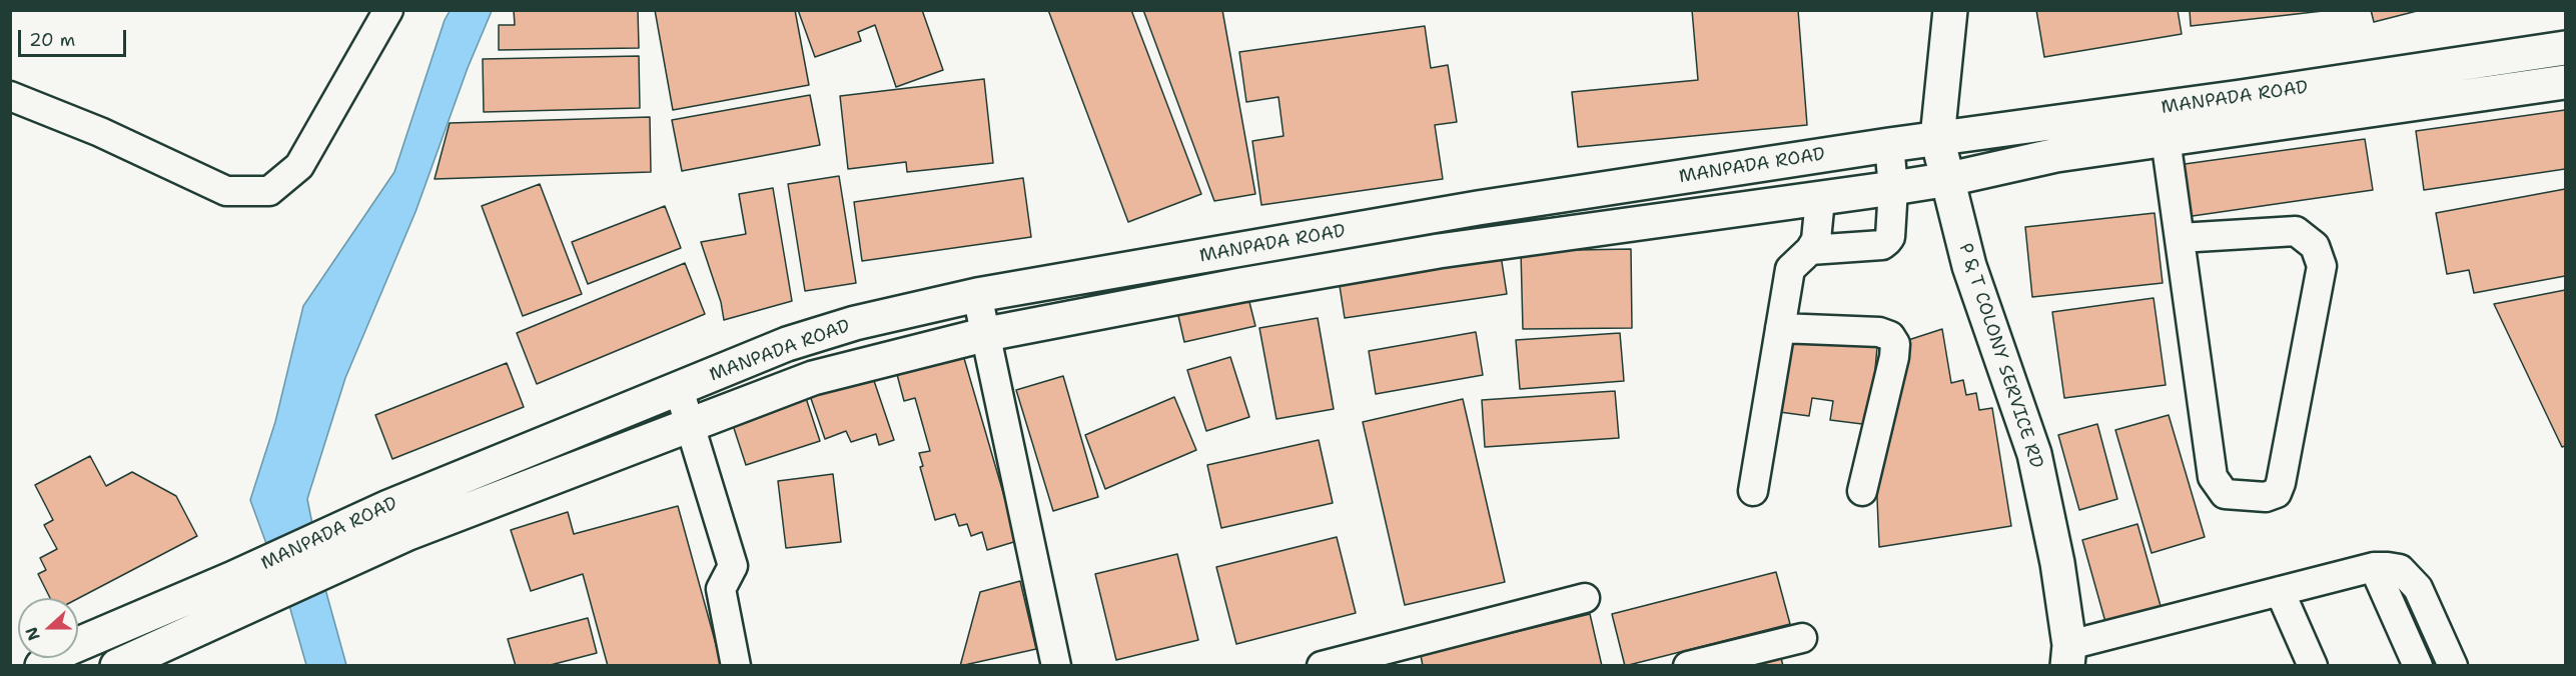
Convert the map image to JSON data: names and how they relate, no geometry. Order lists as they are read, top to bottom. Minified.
{"streets":{"main road":["MANPADA ROAD","P & T COLONY SERVICE RD"]},"crossings":[["MANPADA ROAD","P & T COLONY SERVICE RD"]],"scale_bar":"20 m","north":"left"}
